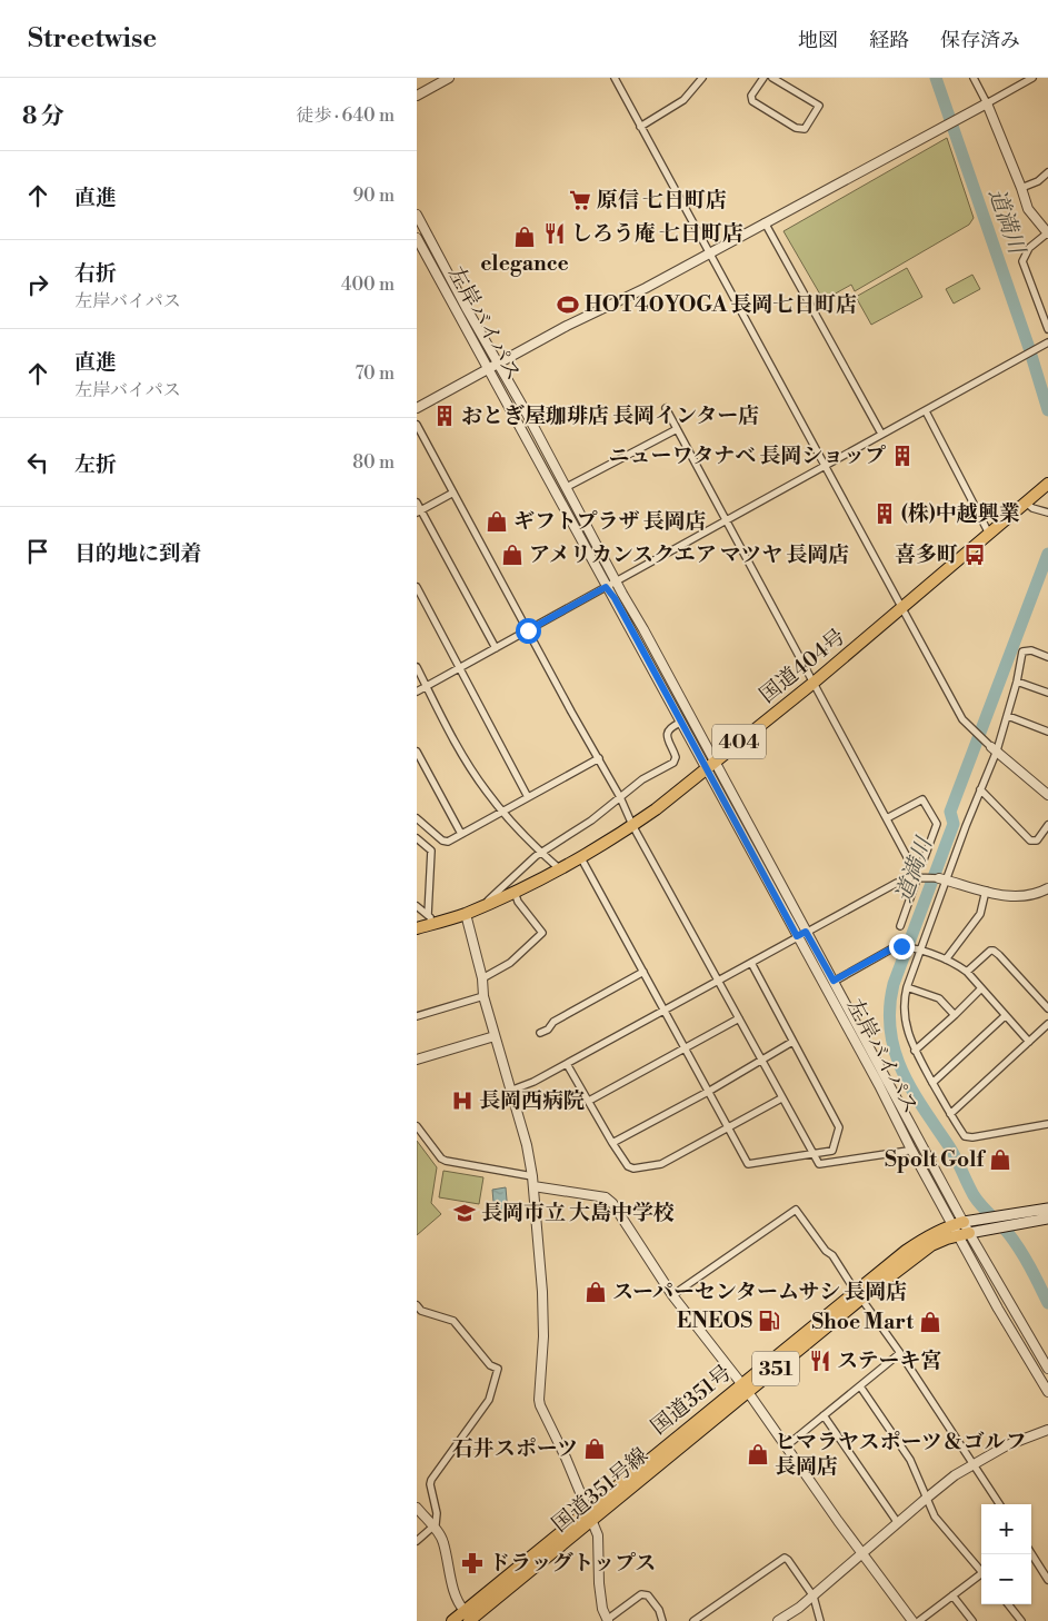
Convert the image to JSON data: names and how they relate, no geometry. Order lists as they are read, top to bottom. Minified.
{"streets":{"highway":["国道404号","404","351","国道351号","国道351号線"],"street":["左岸バイパス"]},"crossings":[["左岸バイパス","国道404号"],["左岸バイパス","国道351号"],["国道351号","国道351号線"]],"water":["道満川"],"places":{"supermarket":["原信 七日町店"],"restaurant":["しろう庵 七日町店","ステーキ宮"],"shop":["elegance","ギフトプラザ 長岡店","アメリカンスクエア マツヤ 長岡店","Spolt Golf","スーパーセンタームサシ 長岡店","Shoe Mart","石井スポーツ","ヒマラヤスポーツ＆ゴルフ 長岡店"],"sports":["HOT40YOGA 長岡七日町店"],"building":["おとぎ屋珈琲店 長岡インター店","ニューワタナベ 長岡ショップ","(株)中越興業"],"bus stop":["喜多町"],"hospital":["長岡西病院"],"school or university":["長岡市立 大島中学校"],"fuel station":["ENEOS"],"pharmacy":["ドラッグトップス"]},"page":{"header":"Streetwise","nav":["地図","経路","保存済み"],"heading":["8 分","徒歩 · 640 m"],"list":[["直進","90 m"],["右折","左岸バイパス","400 m"],["直進","左岸バイパス","70 m"],["左折","80 m"],"目的地に到着"],"map_buttons":["+","−"]}}
